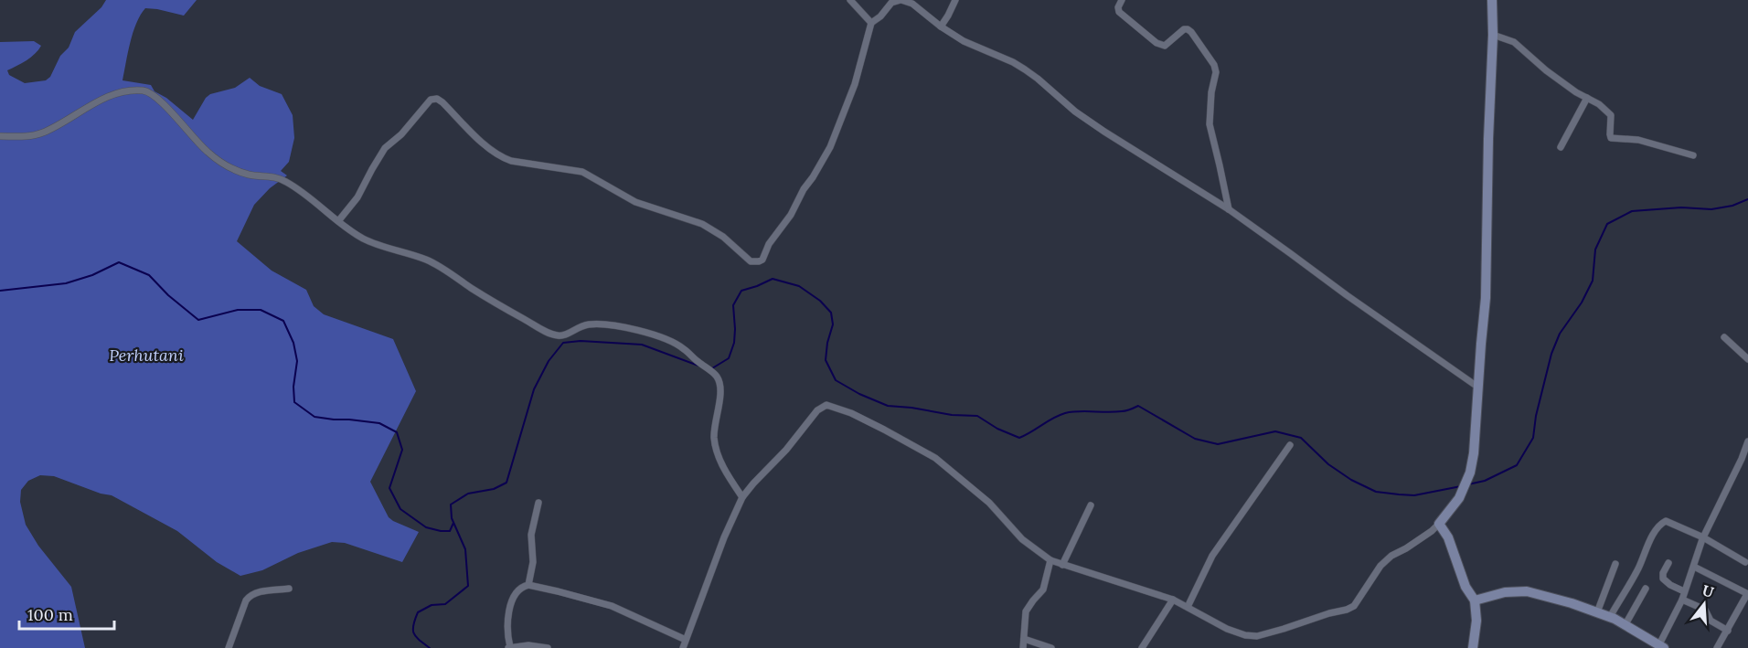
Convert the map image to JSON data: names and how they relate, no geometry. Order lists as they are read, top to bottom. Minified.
{"parks":["Perhutani"],"scale_bar":"100 m","north":"top"}
